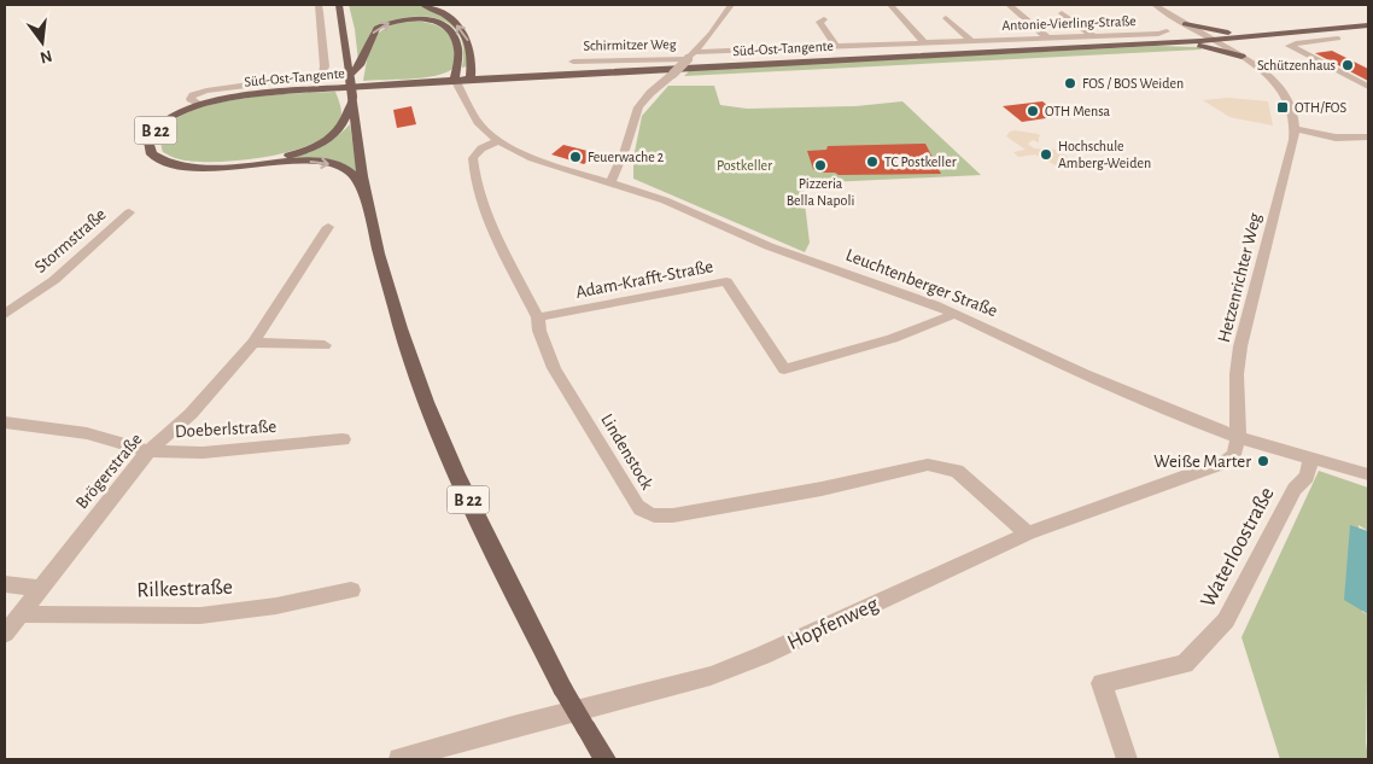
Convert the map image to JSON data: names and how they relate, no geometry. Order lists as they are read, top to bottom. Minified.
{"streets":{"main road":["Süd-Ost-Tangente","B 22"],"street":["Antonie-Vierling-Straße","Schirmitzer Weg","Stormstraße","Hetzenrichter Weg","Adam-Krafft-Straße","Leuchtenberger Straße","Doeberlstraße","Lindenstock","Brögerstraße","Waterloostraße","Rilkestraße","Hopfenweg"]},"crossings":[["Antonie-Vierling-Straße","Schirmitzer Weg"],["Schirmitzer Weg","Leuchtenberger Straße"],["Süd-Ost-Tangente","B 22"],["Süd-Ost-Tangente","Hetzenrichter Weg"],["Süd-Ost-Tangente","Leuchtenberger Straße"],["Hetzenrichter Weg","Leuchtenberger Straße"],["Hetzenrichter Weg","Hopfenweg"],["Adam-Krafft-Straße","Leuchtenberger Straße"],["Adam-Krafft-Straße","Lindenstock"],["Leuchtenberger Straße","Lindenstock"],["Leuchtenberger Straße","Waterloostraße"],["Leuchtenberger Straße","Hopfenweg"],["Doeberlstraße","Brögerstraße"],["Lindenstock","Hopfenweg"],["Brögerstraße","Rilkestraße"]],"parks":["Postkeller"],"places":{"other":["Schützenhaus","FOS / BOS Weiden","OTH Mensa","Hochschule Amberg-Weiden","Feuerwache 2","TC Postkeller","Pizzeria Bella Napoli","Weiße Marter"],"transit":["OTH/FOS"]},"north":"bottom"}
